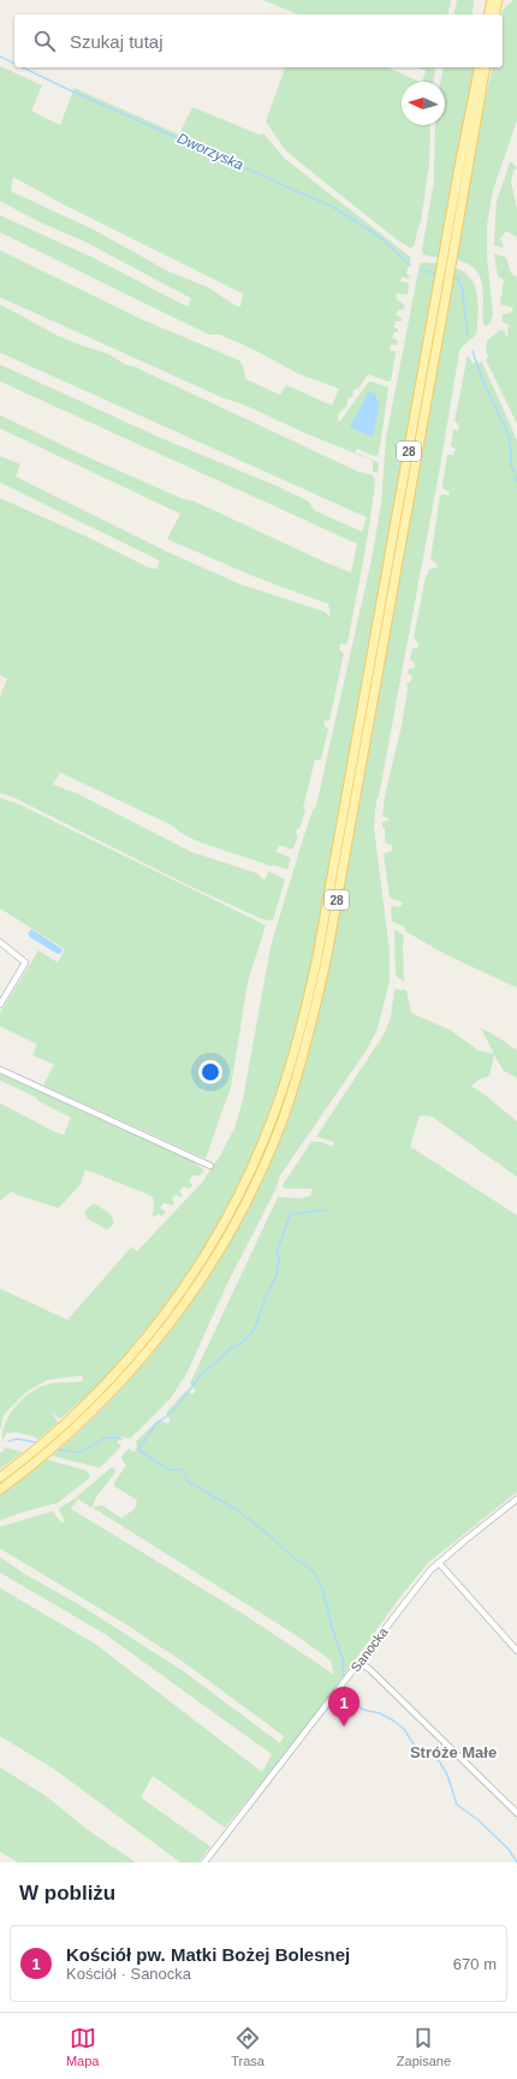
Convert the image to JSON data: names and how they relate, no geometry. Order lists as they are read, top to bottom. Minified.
{"streets":{"main road":["28"],"street":["Sanocka"]},"districts":["Stróże Małe"],"water":["Dworzyska"],"north":"left","page":{"search":"Szukaj tutaj","pins":"1","heading":"W pobliżu","list":[{"mark":"1","name":"Kościół pw. Matki Bożej Bolesnej","note":"Kościół · Sanocka","value":"670 m"}],"nav":["Mapa","Trasa","Zapisane"]}}
